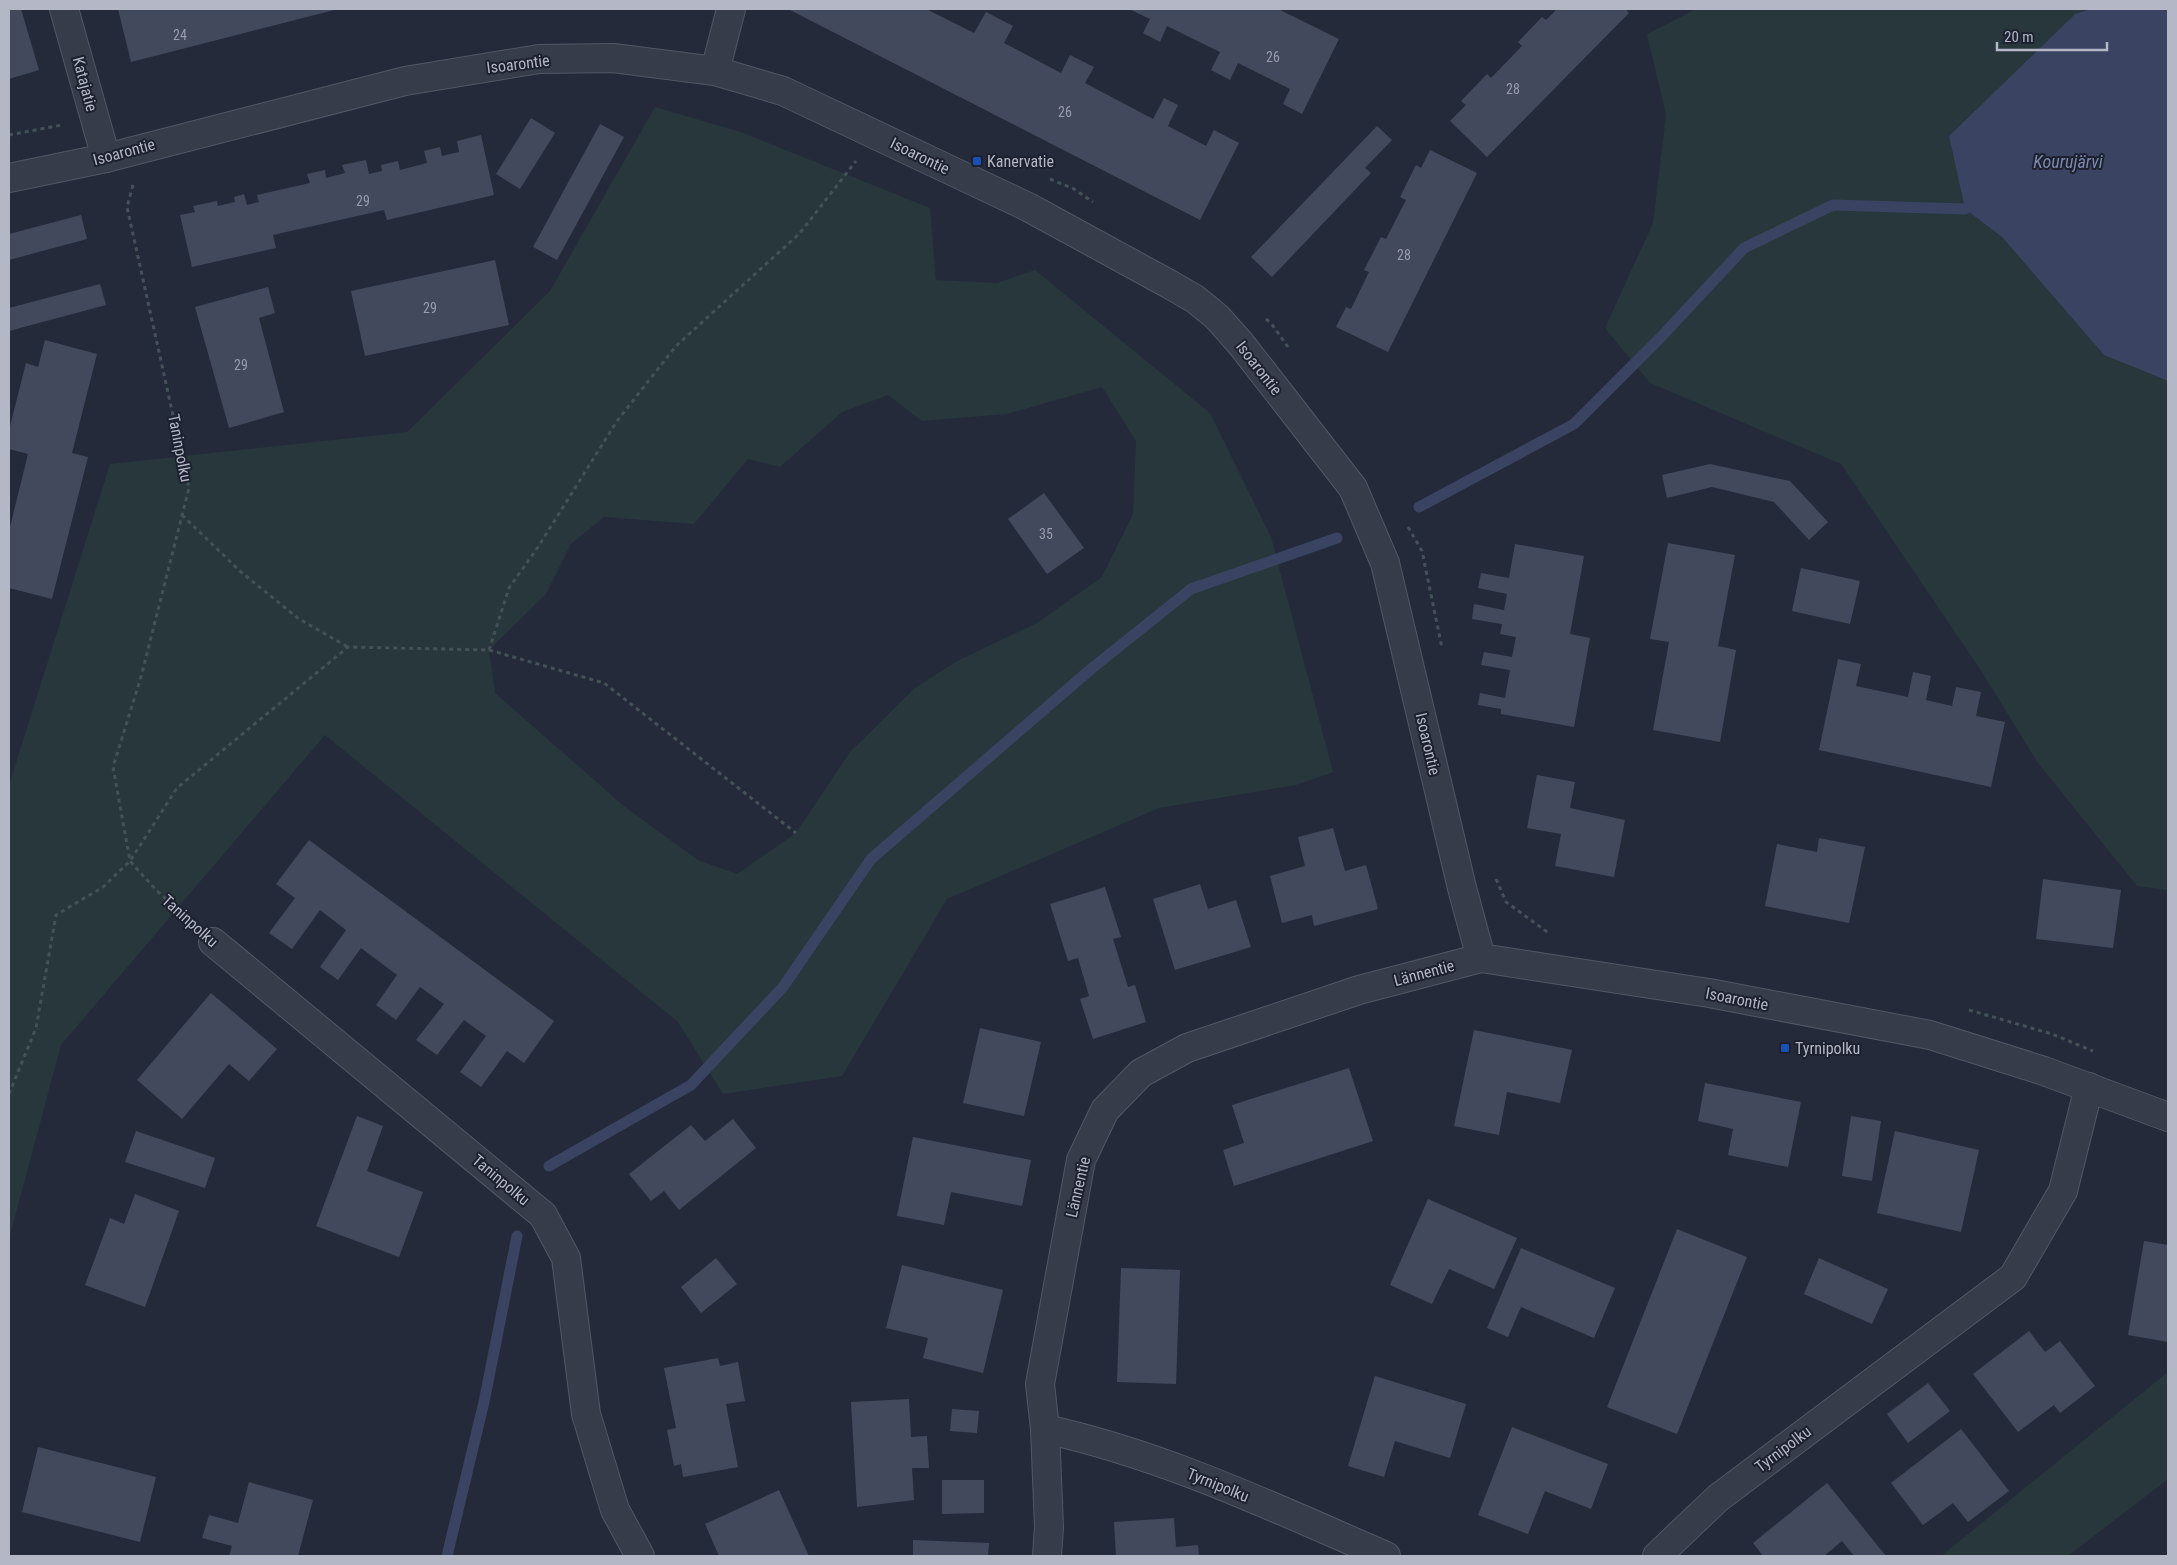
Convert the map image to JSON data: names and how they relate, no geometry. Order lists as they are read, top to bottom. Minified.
{"streets":{"street":["Isoarontie","Katajatie","Taninpolku","Lännentie","Tyrnipolku"]},"crossings":[["Isoarontie","Katajatie"],["Isoarontie","Taninpolku"],["Isoarontie","Lännentie"],["Isoarontie","Tyrnipolku"],["Lännentie","Tyrnipolku"]],"water":["Kourujärvi"],"places":{"transit":["Kanervatie","Tyrnipolku"]},"house_numbers":["24","26","28","26","29","28","29","29","35"],"scale_bar":"20 m"}
